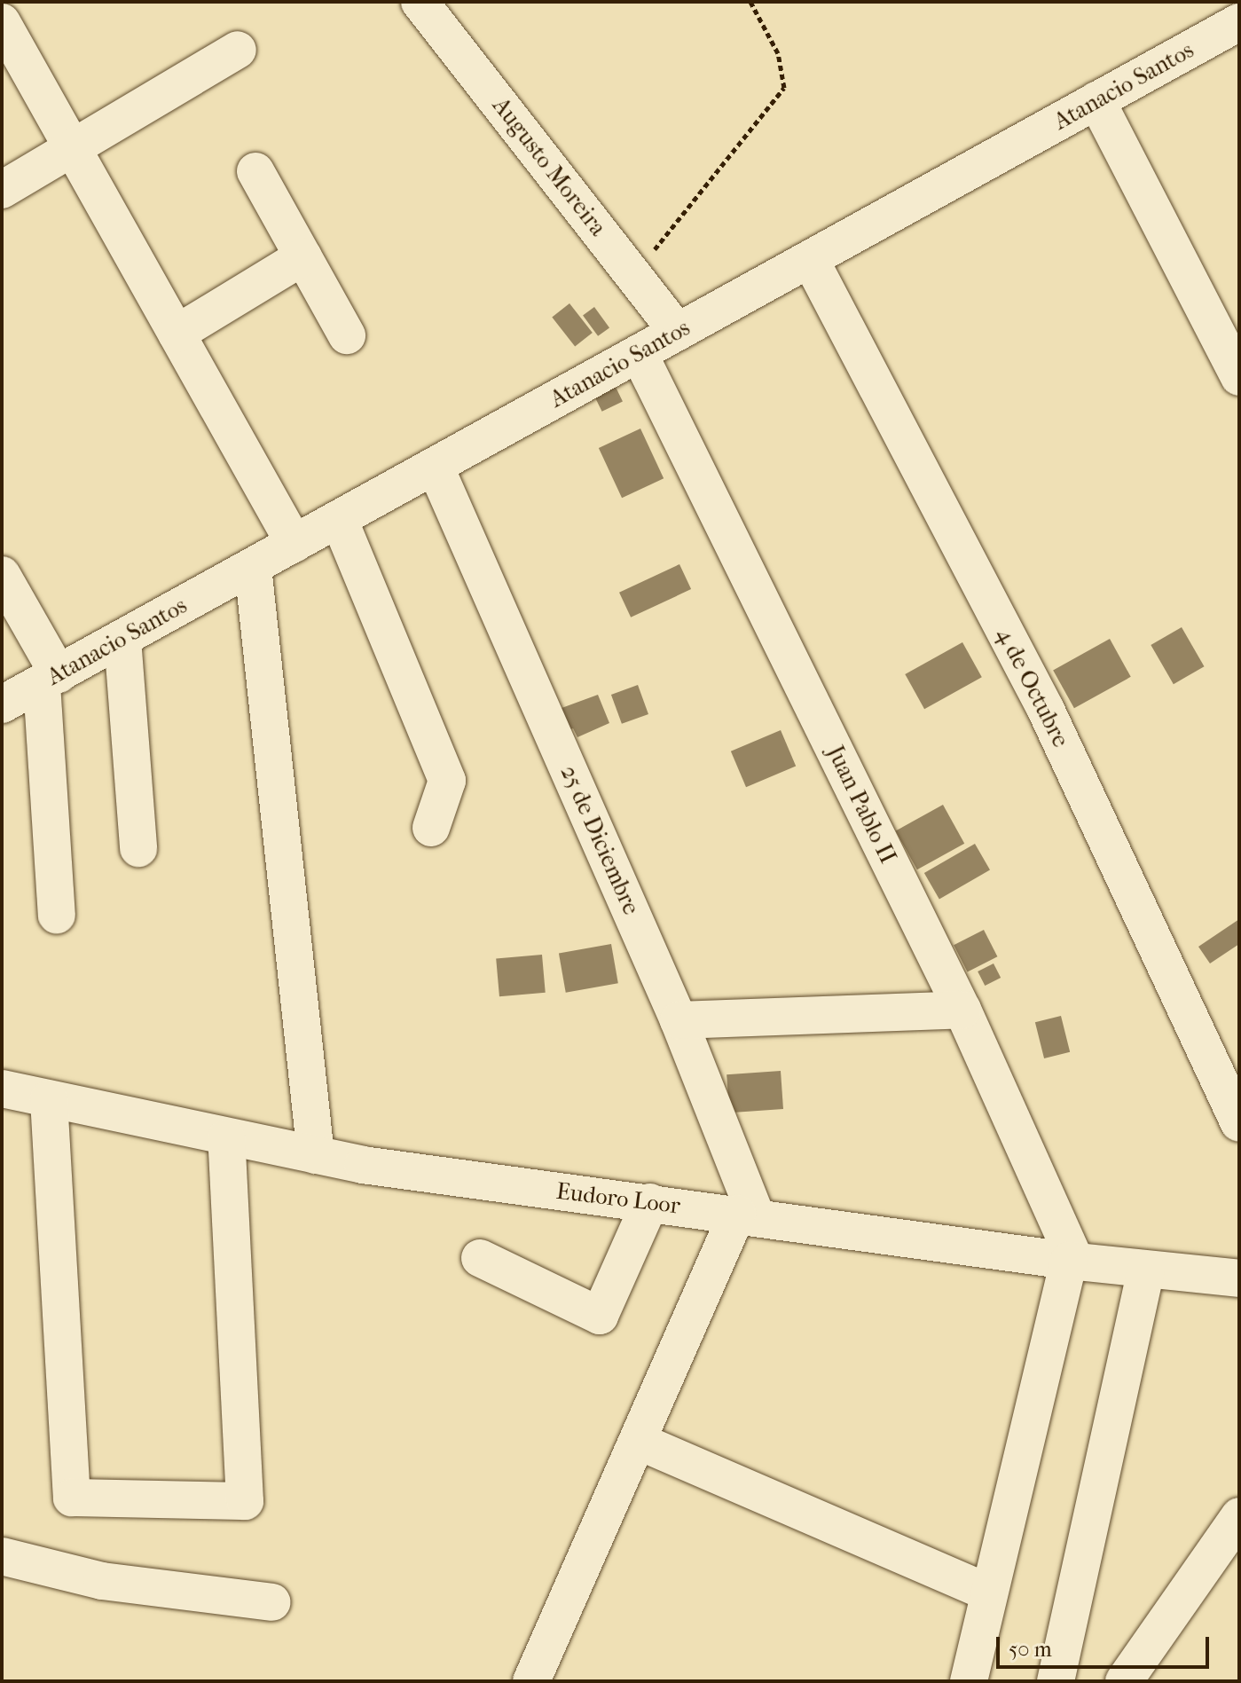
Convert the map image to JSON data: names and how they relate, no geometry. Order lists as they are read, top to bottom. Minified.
{"streets":{"street":["Atanacio Santos","Augusto Moreira","4 de Octubre","Juan Pablo II","25 de Diciembre","Eudoro Loor"]},"crossings":[["Atanacio Santos","Augusto Moreira"],["Atanacio Santos","4 de Octubre"],["Atanacio Santos","Juan Pablo II"],["Atanacio Santos","25 de Diciembre"],["Juan Pablo II","Eudoro Loor"],["25 de Diciembre","Eudoro Loor"]],"scale_bar":"50 m"}
